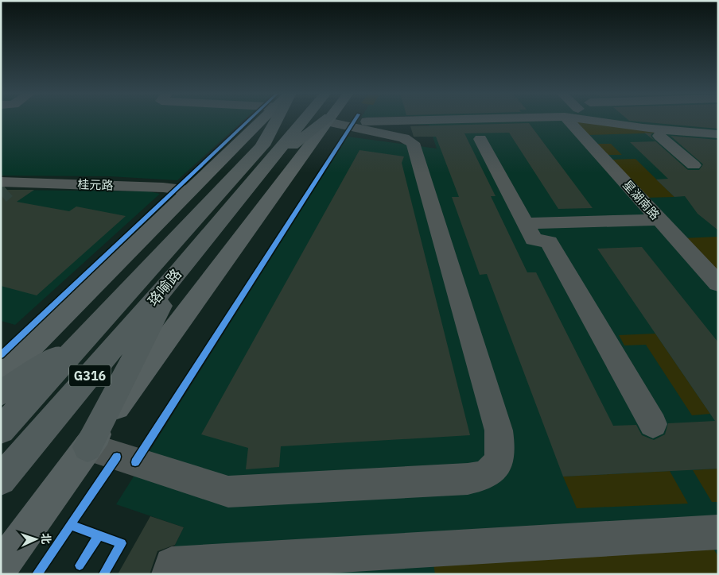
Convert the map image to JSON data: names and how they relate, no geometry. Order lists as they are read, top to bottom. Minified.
{"streets":{"highway":["珞喻路","G316"],"street":["桂元路","星湖南路"]},"north":"right"}
